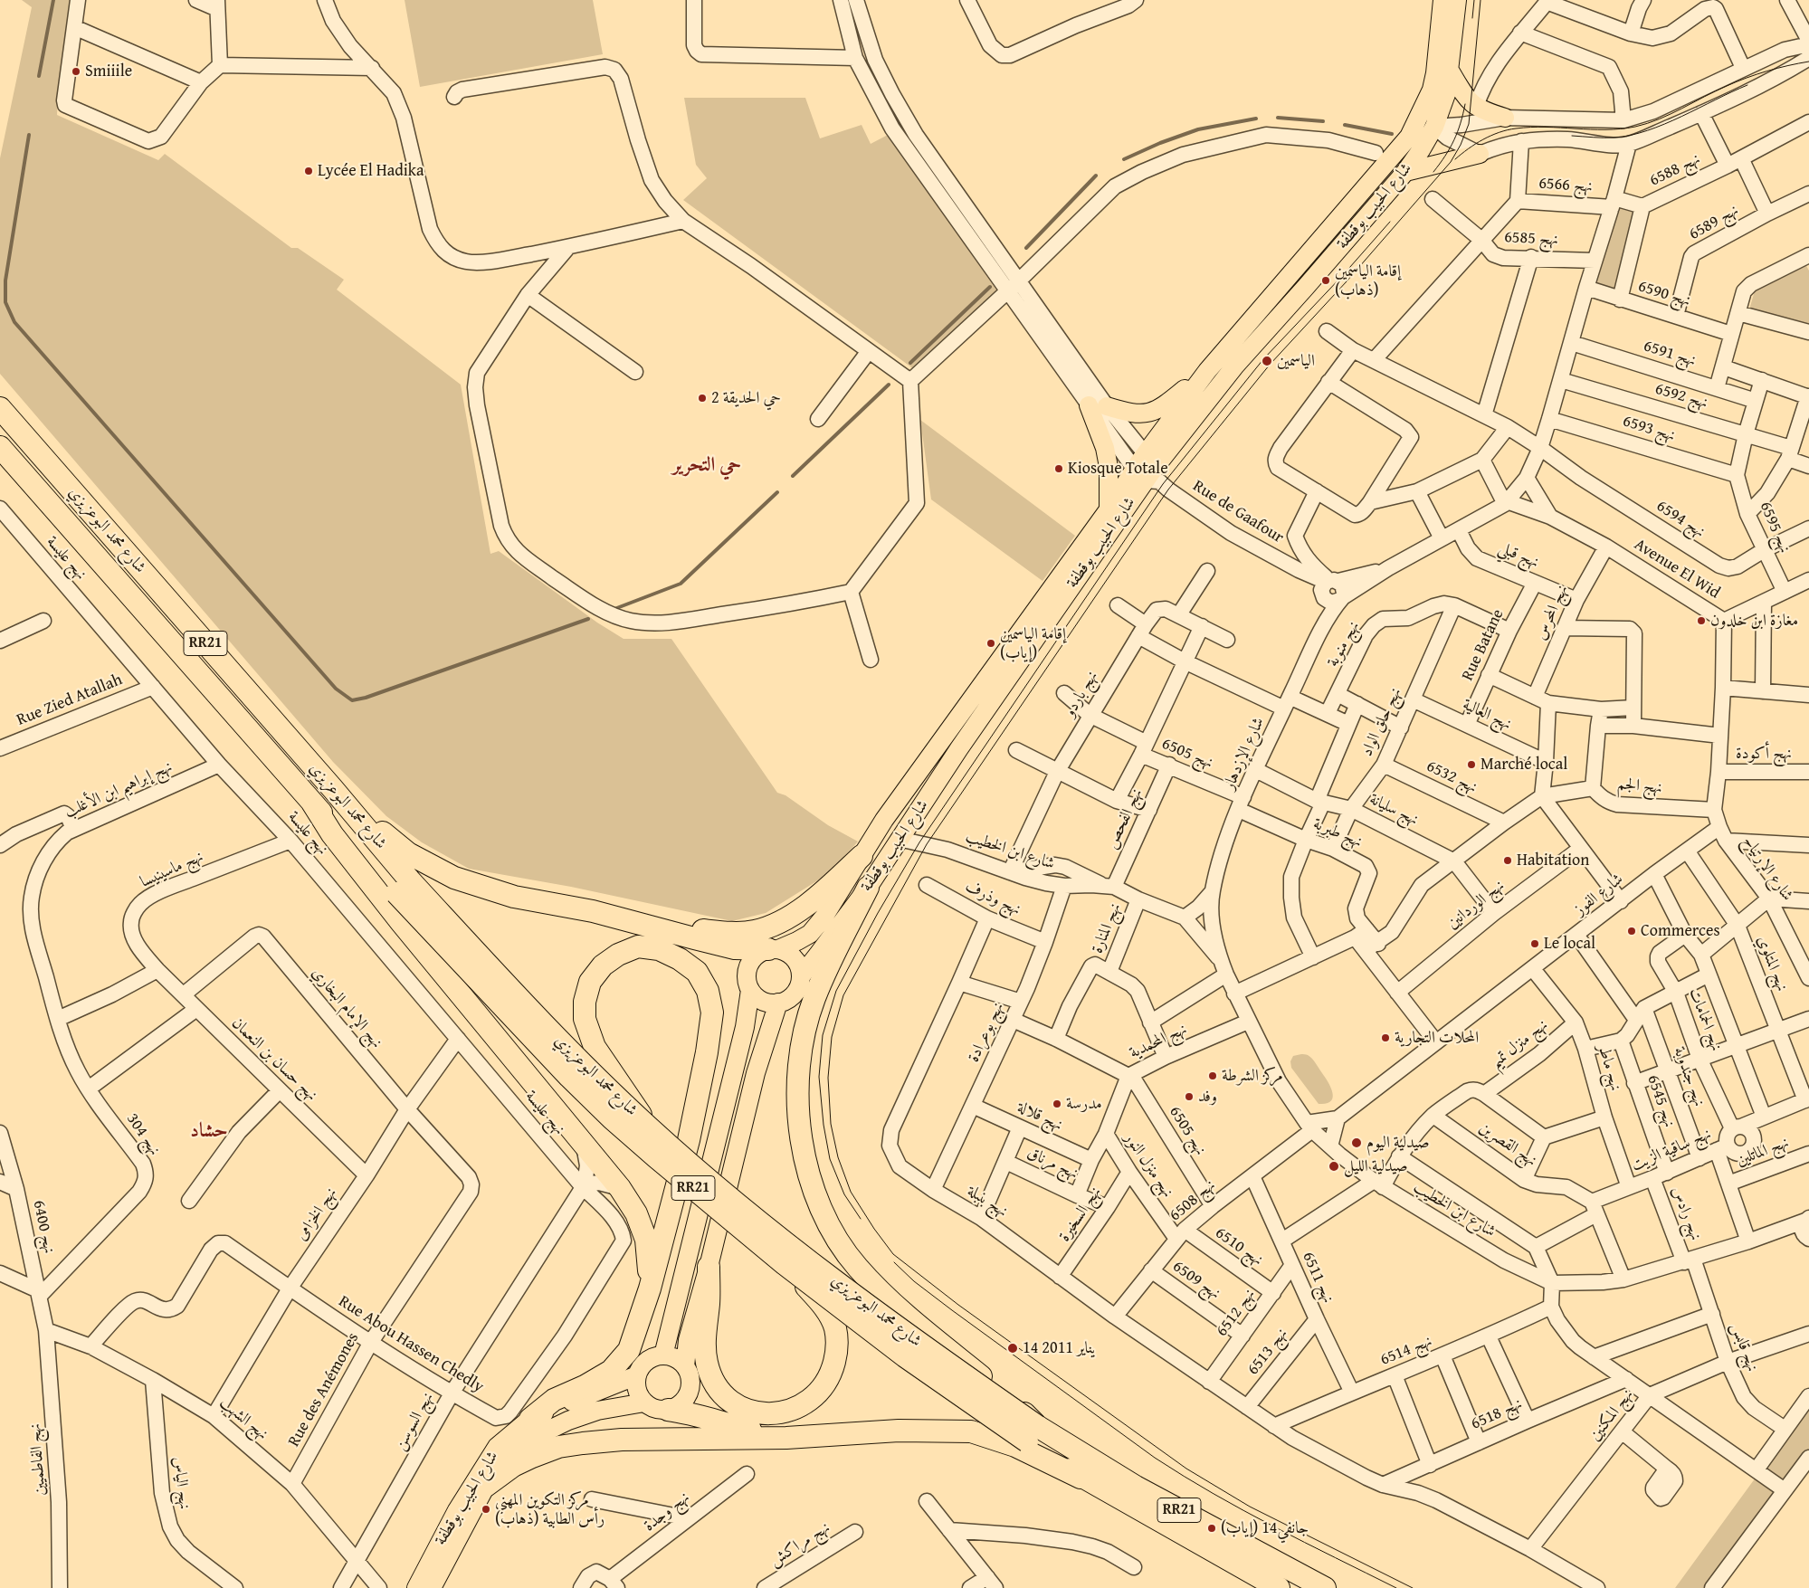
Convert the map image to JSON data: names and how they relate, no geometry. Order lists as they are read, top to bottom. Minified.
{"streets":{"highway":["شارع محمد البوعزيزي","RR21"],"main road":["شارع الحبيب بوقطفة"],"street":["نهج 6588","نهج 6566","نهج 6589","نهج 6585","نهج 6590","نهج 6591","نهج 6592","نهج 6593","Rue de Gaafour","نهج 6594","نهج 6595","نهج قبلي","نهج عليسة","Avenue El Wid","نهج المحرس","نهج منوبة","Rue Batane","نهج باردو","Rue Zied Atallah","نهج العالية","نهج حلق الواد","نهج 6505","شارع الإزدهار","نهج أكودة","نهج 6532","نهج الجم","نهج إبراهيم ابن الأغلب","نهج سليانة","نهج الفحص","نهج طبربة","شارع ابن الخطيب","شارع الإرتياح","نهج ماسينيسا","شارع الفوز","نهج وذرف","نهج الوردانين","نهج المنارة","نهج المتلوي","نهج الإمام البخاري","نهج الحمامات","نهج بوعرادة","نهج المحمدية","نهج منزل تميم","نهج حسان بن النعمان","نهج ماطر","نهج جندوبة","نهج 6545","نهج قلالة","نهج 304","نهج القصرين","نهج ساقية الزيت","نهج الماتلين","نهج مرناق","نهج منزل النور","نهج 6508","نهج بنبلة","نهج رادس","نهج الخزامى","نهج السخيرة","نهج 6400","نهج 6510","نهج 6511","نهج 6509","نهج 6512","Rue Abou Hassen Chedly","نهج قابس","نهج 6514","نهج 6513","Rue des Anémones","نهج 6518","نهج المكنين","نهج الشهب","نهج السوسن","نهج الفاطميين","نهج الياس","نهج وجدة","نهج مراكش"]},"crossings":[["نهج 6588","نهج 6566"],["نهج 6588","نهج 6590"],["شارع الحبيب بوقطفة","Rue de Gaafour"],["شارع الحبيب بوقطفة","شارع ابن الخطيب"],["نهج 6589","نهج 6590"],["نهج 6593","نهج 6595"],["نهج 6594","نهج 6595"],["نهج 6595","Avenue El Wid"],["نهج قبلي","نهج المحرس"],["نهج قبلي","Rue Batane"],["نهج عليسة","Rue Zied Atallah"],["نهج عليسة","نهج إبراهيم ابن الأغلب"],["نهج عليسة","نهج ماسينيسا"],["نهج عليسة","نهج الخزامى"],["نهج عليسة","Rue Abou Hassen Chedly"],["نهج عليسة","نهج السوسن"],["Avenue El Wid","نهج المحرس"],["نهج منوبة","نهج حلق الواد"],["Rue Batane","نهج العالية"],["نهج باردو","نهج 6505"],["نهج باردو","شارع ابن الخطيب"],["نهج العالية","نهج حلق الواد"],["نهج حلق الواد","نهج 6532"],["نهج حلق الواد","نهج سليانة"],["نهج حلق الواد","نهج طبربة"],["نهج 6505","شارع الإزدهار"],["نهج 6505","نهج الفحص"],["نهج 6505","نهج طبربة"],["نهج 6505","نهج المحمدية"],["نهج 6505","نهج 6508"],["شارع الإزدهار","نهج سليانة"],["شارع الإزدهار","نهج طبربة"],["شارع الإزدهار","شارع ابن الخطيب"],["نهج إبراهيم ابن الأغلب","نهج 304"],["نهج سليانة","نهج الوردانين"],["نهج الفحص","شارع ابن الخطيب"],["نهج طبربة","شارع الفوز"],["نهج طبربة","نهج الوردانين"],["شارع ابن الخطيب","شارع الفوز"],["شارع ابن الخطيب","نهج المنارة"],["شارع ابن الخطيب","نهج بوعرادة"],["شارع ابن الخطيب","نهج المحمدية"],["شارع ابن الخطيب","نهج 6508"],["شارع ابن الخطيب","نهج رادس"],["شارع ابن الخطيب","نهج قابس"],["شارع الإرتياح","شارع الفوز"],["نهج ماسينيسا","نهج حسان بن النعمان"],["شارع الفوز","نهج المتلوي"],["شارع الفوز","نهج ماطر"],["شارع الفوز","نهج جندوبة"],["شارع الفوز","نهج 6508"],["نهج وذرف","نهج بوعرادة"],["نهج وذرف","نهج بنبلة"],["نهج الإمام البخاري","نهج حسان بن النعمان"],["نهج الإمام البخاري","نهج الخزامى"],["نهج الإمام البخاري","Rue des Anémones"],["نهج الحمامات","نهج ساقية الزيت"],["نهج بوعرادة","نهج قلالة"],["نهج بوعرادة","نهج بنبلة"],["نهج المحمدية","نهج قلالة"],["نهج المحمدية","نهج مرناق"],["نهج المحمدية","نهج منزل النور"],["نهج منزل تميم","نهج ماطر"],["نهج حسان بن النعمان","نهج الخزامى"],["نهج ماطر","نهج ساقية الزيت"],["نهج جندوبة","نهج ساقية الزيت"],["نهج 6545","نهج ساقية الزيت"],["نهج 304","نهج 6400"],["نهج ساقية الزيت","نهج رادس"],["نهج مرناق","نهج السخيرة"],["نهج منزل النور","نهج 6508"],["نهج منزل النور","نهج السخيرة"],["نهج منزل النور","نهج 6510"],["نهج 6508","نهج بنبلة"],["نهج 6508","نهج 6510"],["نهج 6508","نهج 6511"],["نهج 6508","نهج 6509"],["نهج بنبلة","نهج السخيرة"],["نهج بنبلة","نهج 6512"],["نهج بنبلة","نهج 6514"],["نهج بنبلة","نهج 6513"],["نهج بنبلة","نهج 6518"],["نهج بنبلة","نهج المكنين"],["نهج رادس","نهج قابس"],["نهج الخزامى","Rue Abou Hassen Chedly"],["نهج الخزامى","نهج الشهب"],["نهج 6400","نهج الشهب"],["نهج 6400","نهج الفاطميين"],["نهج 6510","نهج 6512"],["نهج 6511","نهج 6512"],["نهج 6511","نهج 6514"],["نهج 6511","نهج 6513"],["نهج 6509","نهج 6512"],["Rue Abou Hassen Chedly","Rue des Anémones"],["Rue Abou Hassen Chedly","نهج الشهب"],["Rue Abou Hassen Chedly","نهج السوسن"],["نهج قابس","نهج المكنين"],["Rue des Anémones","نهج الشهب"],["نهج الشهب","نهج السوسن"],["نهج الشهب","نهج الفاطميين"],["نهج الشهب","نهج الياس"]],"districts":["حي التحرير","حشاد"],"places":["Smiiile","Lycée El Hadika","إقامة الياسمين (ذهاب)","الياسمين","حي الحديقة 2","Kiosque Totale","مغازة ابن خلدون","إقامة الياسمين (إياب)","Marché local","Habitation","Commerces","Le local","المحلات التجارية","مركز الشرطة","وفد","مدرسة","صيدلية اليوم","صيدلية الليل","14 يناير 2011","مركز التكوين المهني رأس الطابية (ذهاب)","جانفي14 (إياب)"]}
